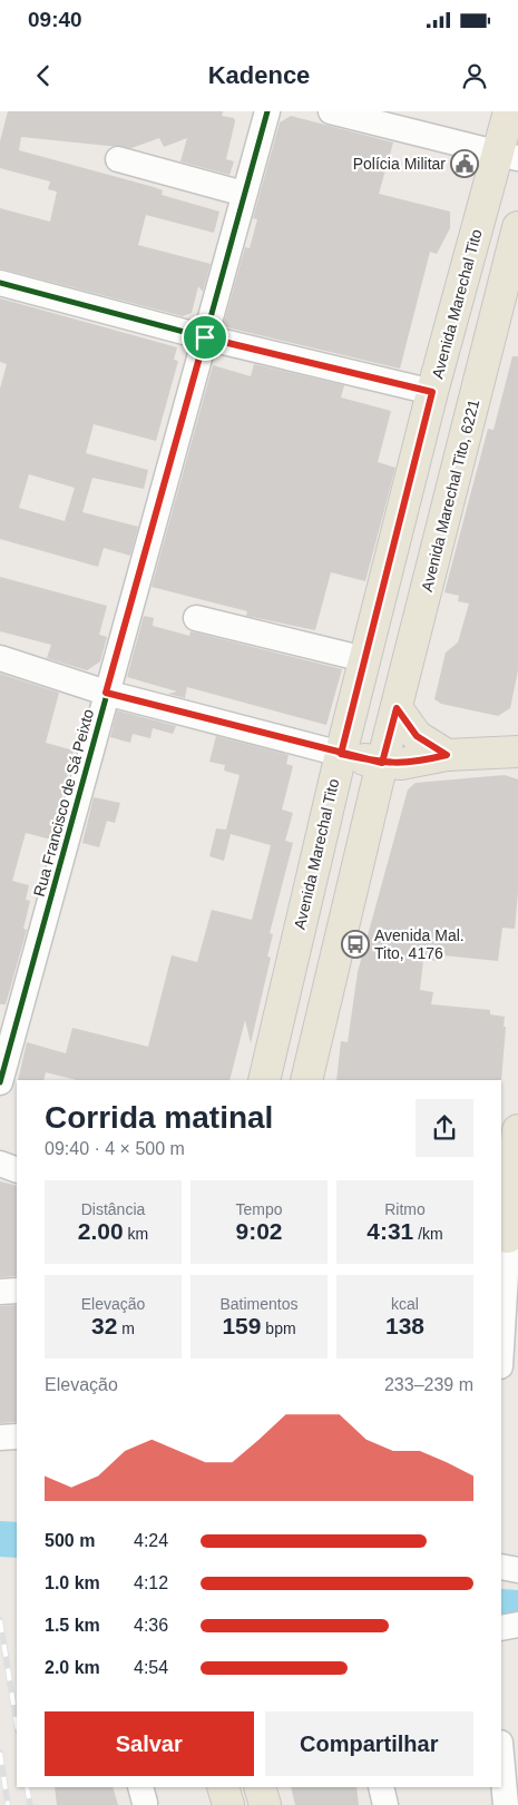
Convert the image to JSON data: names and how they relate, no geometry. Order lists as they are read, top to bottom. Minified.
{"streets":{"main road":["Avenida Marechal Tito","Avenida Marechal Tito, 6221"],"street":["Rua Francisco de Sá Peixto"]},"places":{"public building":["Polícia Militar"],"bus stop":["Avenida Mal. Tito, 4176"]},"page":{"status":"09:40","header":"Kadence","heading":["Corrida matinal","09:40 · 4 × 500 m"],"stats":[["Distância","2.00 km"],["Tempo","9:02"],["Ritmo","4:31 /km"],["Elevação","32 m"],["Batimentos","159 bpm"],["kcal","138"]],"chart":["Elevação","233–239 m"],"list":[{"name":"500 m","note":"4:24"},{"name":"1.0 km","note":"4:12"},{"name":"1.5 km","note":"4:36"},{"name":"2.0 km","note":"4:54"}],"buttons":["Salvar","Compartilhar"]}}
